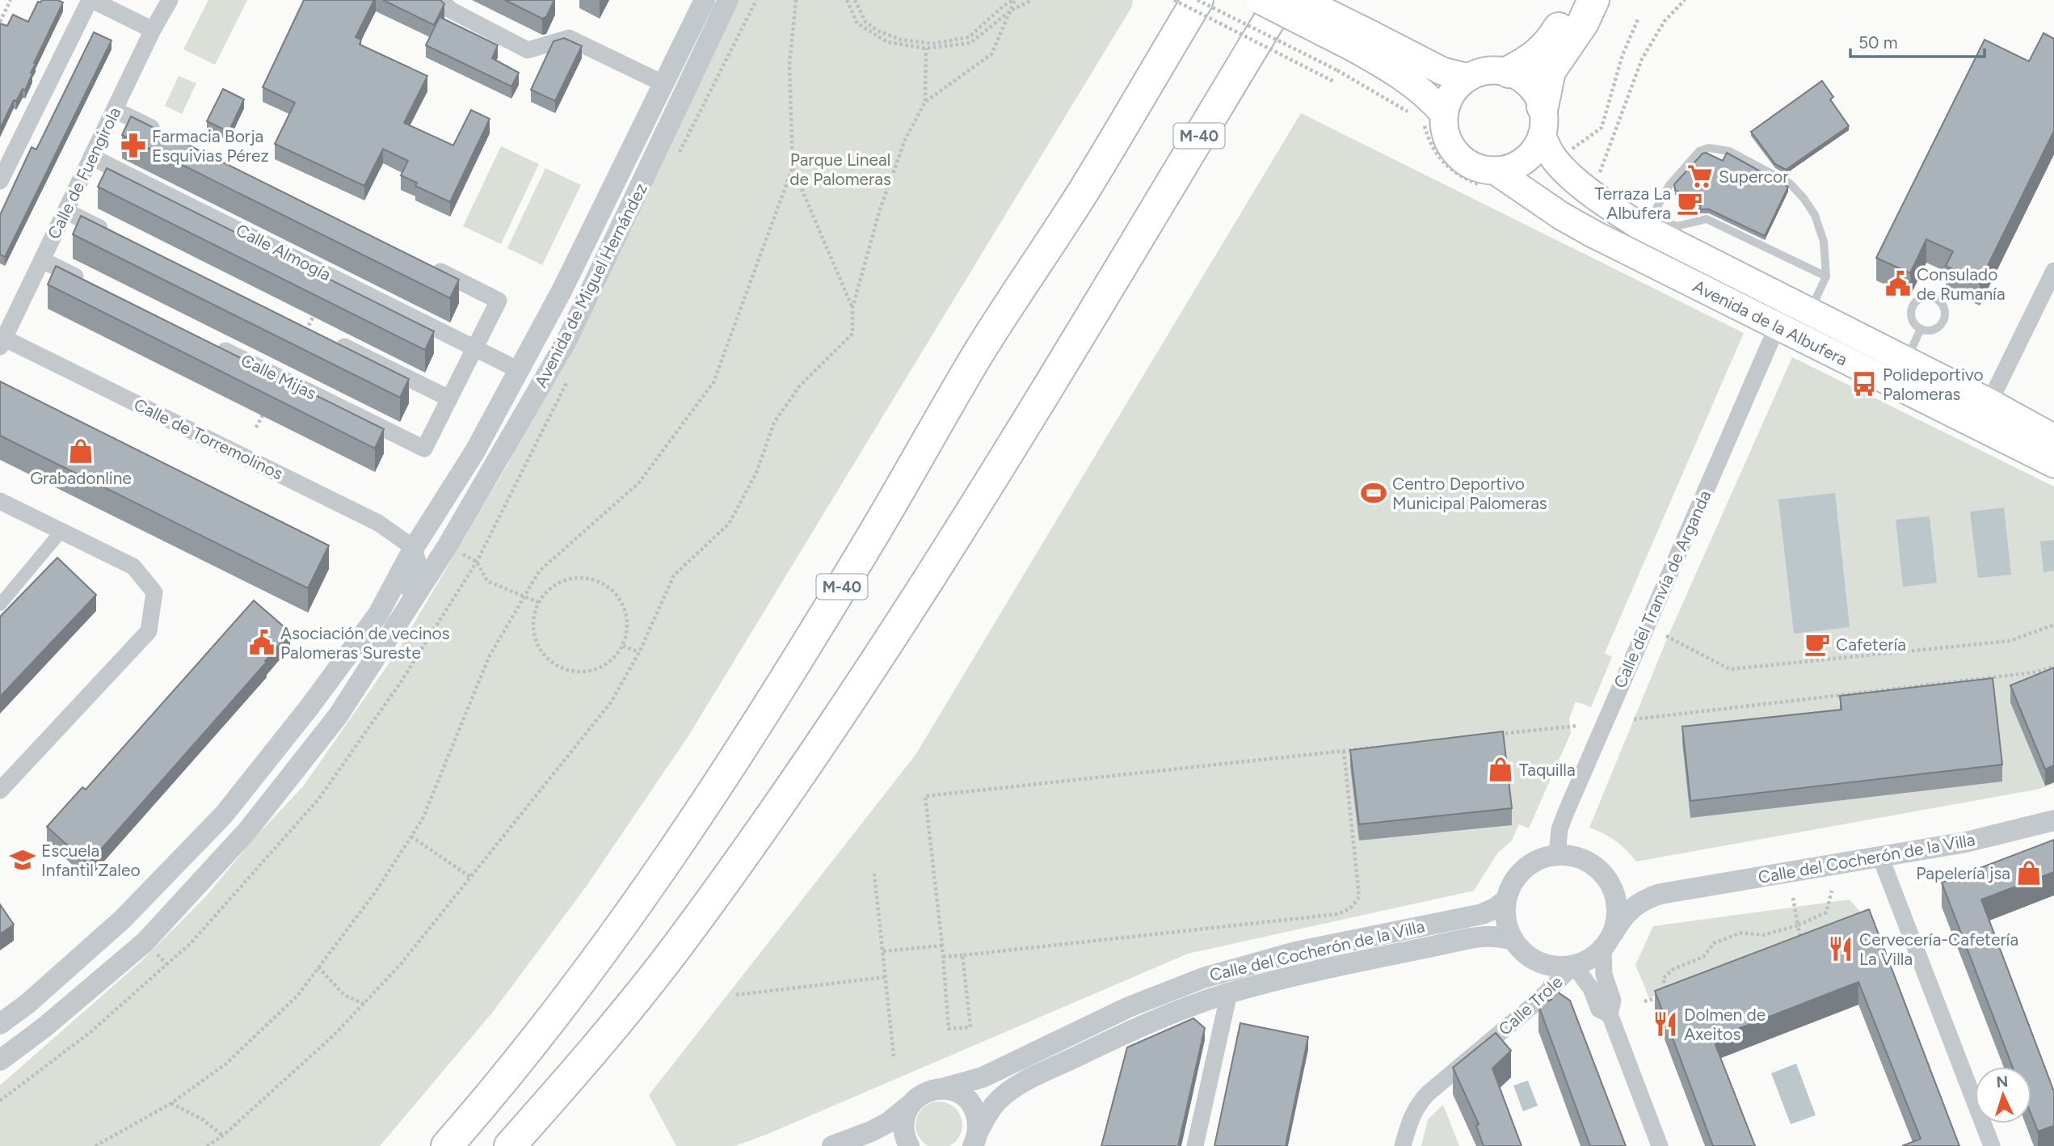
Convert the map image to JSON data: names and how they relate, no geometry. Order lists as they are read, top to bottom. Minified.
{"streets":{"highway":["M-40"],"main road":["Avenida de la Albufera"],"street":["Calle de Fuengirola","Calle Almogía","Avenida de Miguel Hernández","Calle Mijas","Calle de Torremolinos","Calle del Tranvía de Arganda","Calle del Cocherón de la Villa","Calle Trole"]},"crossings":[["Calle de Fuengirola","Calle Almogía"],["Calle de Fuengirola","Calle de Torremolinos"],["Calle Almogía","Avenida de Miguel Hernández"],["Avenida de Miguel Hernández","Calle de Torremolinos"],["Avenida de la Albufera","Calle del Tranvía de Arganda"],["Calle del Tranvía de Arganda","Calle del Cocherón de la Villa"],["Calle del Tranvía de Arganda","Calle Trole"],["Calle del Cocherón de la Villa","Calle Trole"]],"parks":["Parque Lineal de Palomeras"],"places":{"pharmacy":["Farmacia Borja Esquivias Pérez"],"supermarket":["Supercor"],"cafe":["Terraza La Albufera","Cafetería"],"public building":["Consulado de Rumanía","Asociación de vecinos Palomeras Sureste"],"bus stop":["Polideportivo Palomeras"],"shop":["Grabadonline","Taquilla","Papelería jsa"],"sports":["Centro Deportivo Municipal Palomeras"],"school or university":["Escuela Infantil Zaleo"],"restaurant":["Cervecería-Cafetería La Villa","Dolmen de Axeitos"]},"scale_bar":"50 m","north":"top"}
